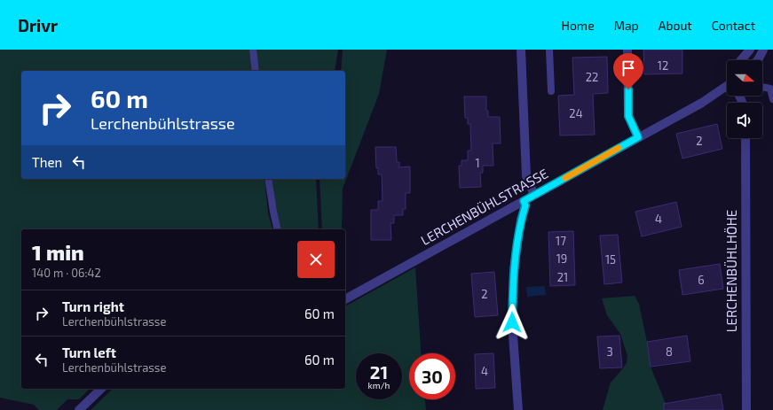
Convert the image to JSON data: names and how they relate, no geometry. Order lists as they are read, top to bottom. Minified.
{"streets":{"street":["LERCHENBÜHLSTRASSE","LERCHENBÜHLHÖHE"]},"house_numbers":["12","22","24","2","1","4","17","19","15","21","6","2","3","8","4"],"north":"right","page":{"header":"Drivr","nav":["Home","Map","About","Contact"],"turn":["60 m","Lerchenbühlstrasse"],"then":"Then","heading":["1 min","140 m · 06:42"],"list":[{"name":"Turn right","note":"Lerchenbühlstrasse","value":"60 m"},{"name":"Turn left","note":"Lerchenbühlstrasse","value":"60 m"}],"speed":"21 km/h","limit":"30"}}
